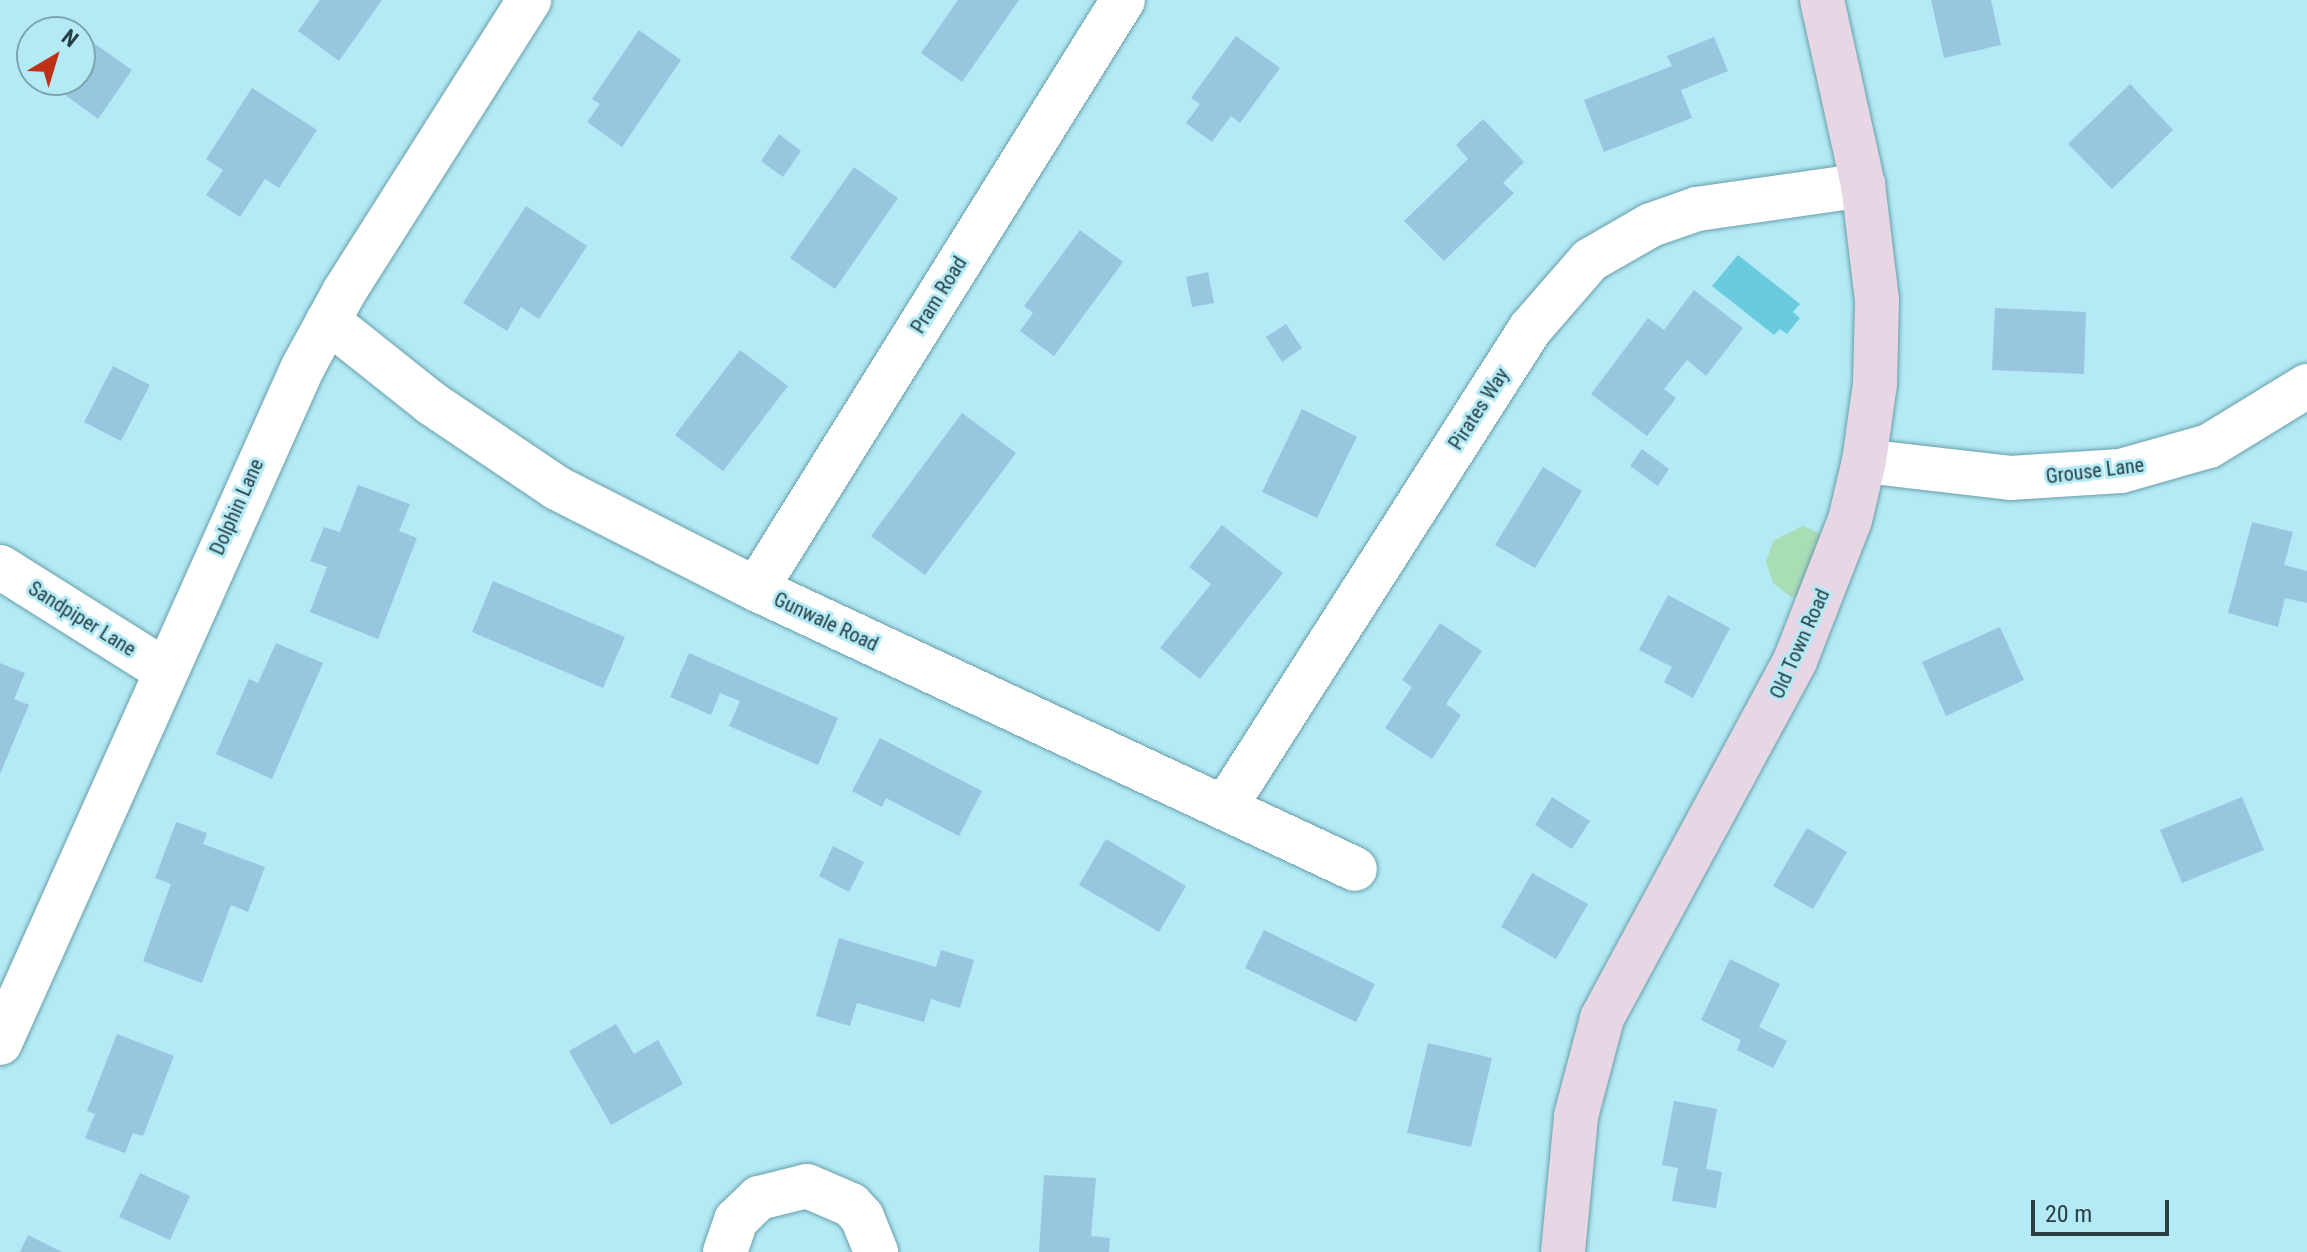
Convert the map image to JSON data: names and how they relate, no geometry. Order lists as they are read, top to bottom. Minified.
{"streets":{"street":["Pram Road","Pirates Way","Grouse Lane","Dolphin Lane","Sandpiper Lane","Gunwale Road","Old Town Road"]},"crossings":[["Pram Road","Gunwale Road"],["Pirates Way","Gunwale Road"],["Pirates Way","Old Town Road"],["Grouse Lane","Old Town Road"],["Dolphin Lane","Sandpiper Lane"],["Dolphin Lane","Gunwale Road"]],"scale_bar":"20 m","north":"top right"}
